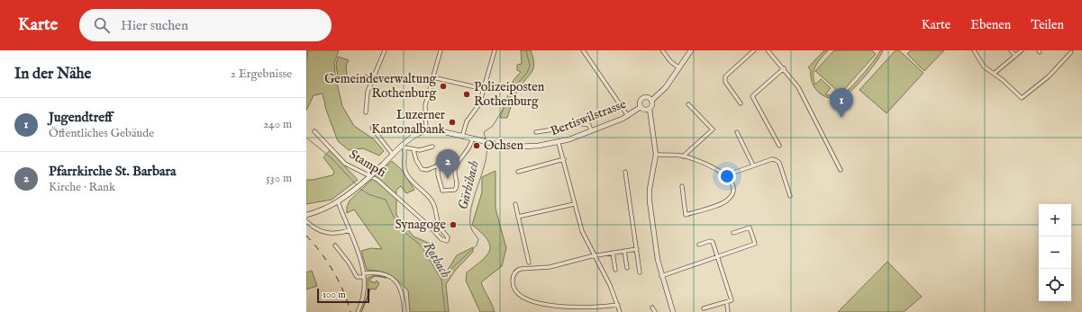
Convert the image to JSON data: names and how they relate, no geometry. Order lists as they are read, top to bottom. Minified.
{"streets":{"main road":["Bertiswilstrasse"],"street":["Stampfi"]},"water":["Gärbibach","Rotbach"],"places":["Gemeindeverwaltung Rothenburg","Polizeiposten Rothenburg","Luzerner Kantonalbank","Ochsen","Synagoge"],"scale_bar":"100 m","page":{"header":"Karte","search":"Hier suchen","nav":["Karte","Ebenen","Teilen"],"heading":["In der Nähe","2 Ergebnisse"],"pins":["1","2"],"list":[{"mark":"1","name":"Jugendtreff","note":"Öffentliches Gebäude","value":"240 m"},{"mark":"2","name":"Pfarrkirche St. Barbara","note":"Kirche · Rank","value":"530 m"}],"map_buttons":["+","−"],"scale":"100 m"}}
